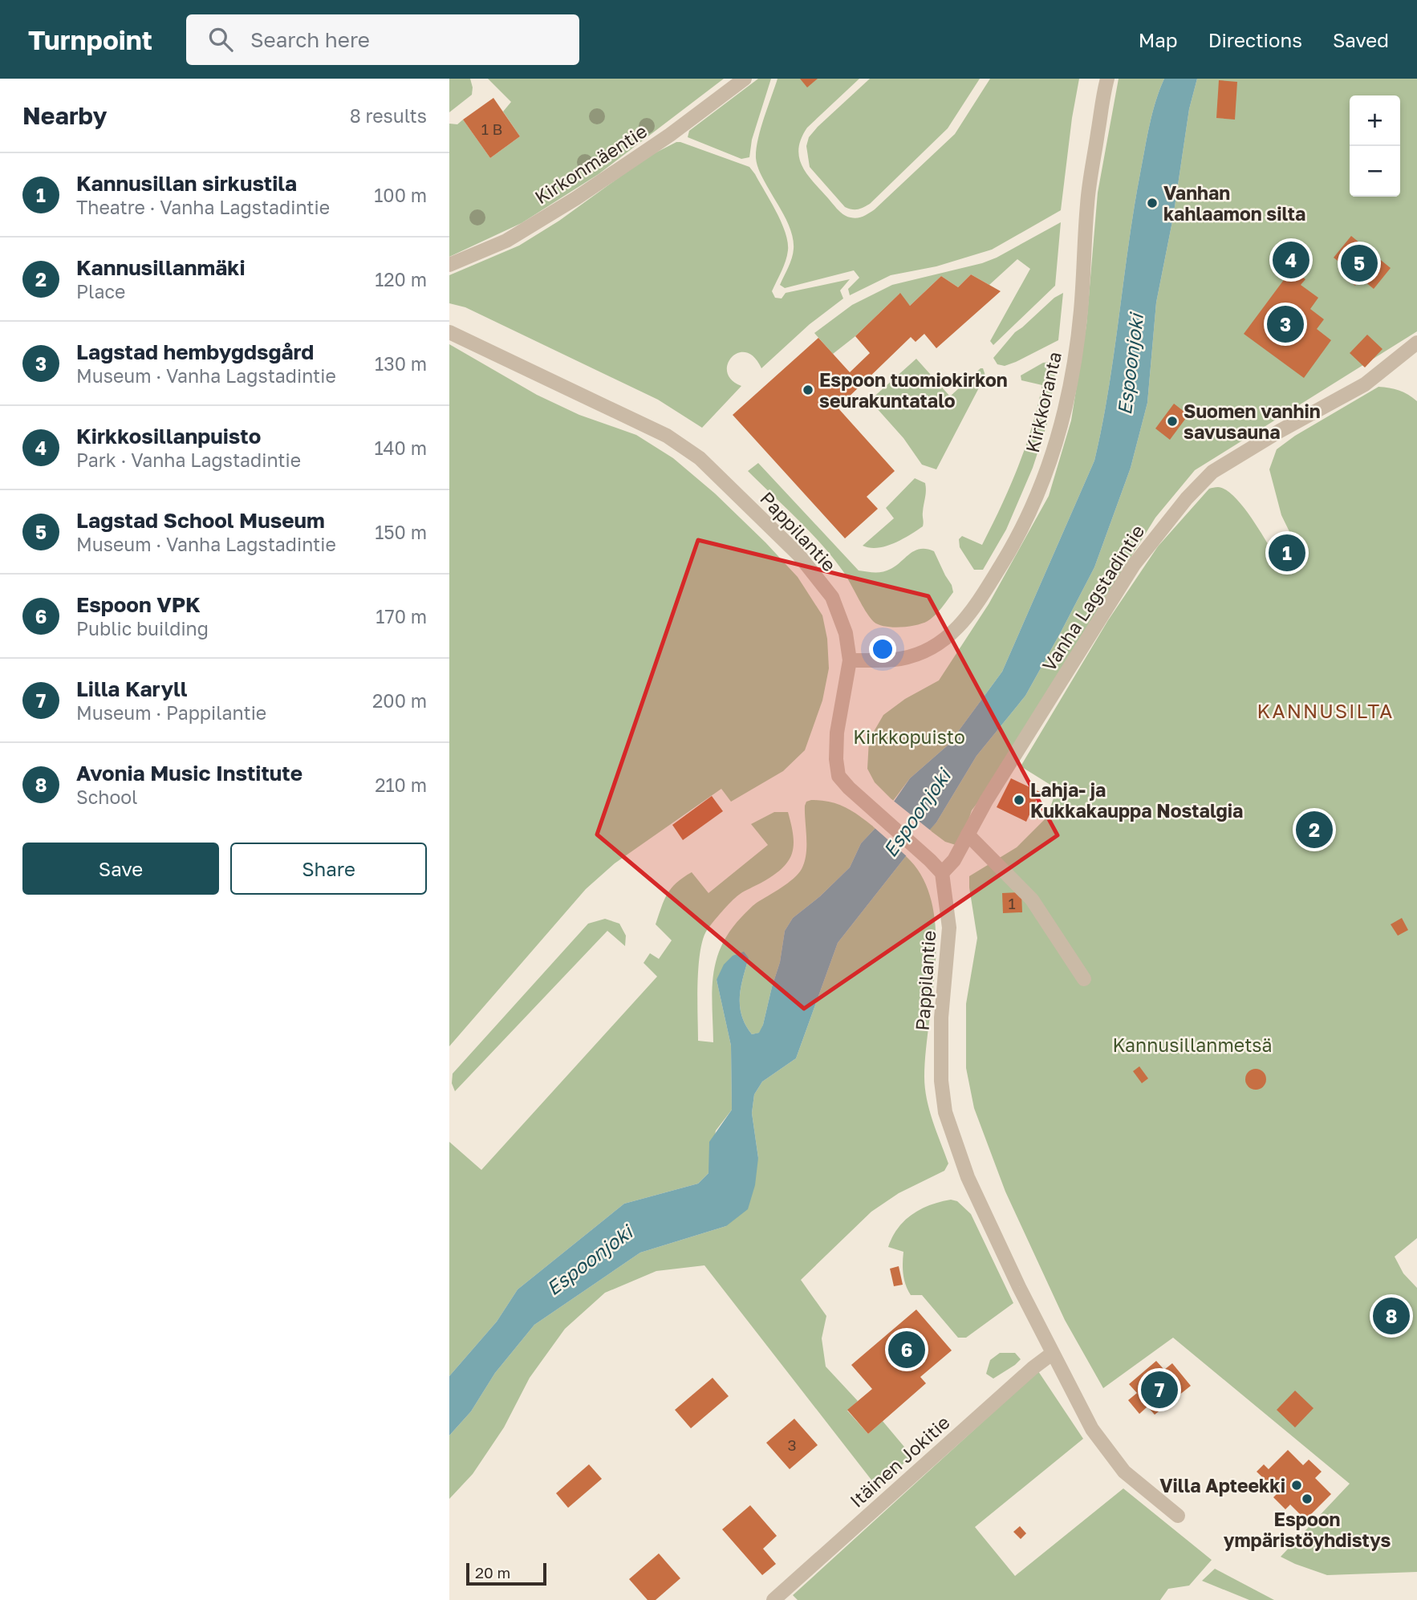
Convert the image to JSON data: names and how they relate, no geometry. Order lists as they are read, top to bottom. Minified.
{"streets":{"street":["Kirkonmäentie","Kirkkoranta","Pappilantie","Vanha Lagstadintie","Itäinen Jokitie"]},"crossings":[["Kirkkoranta","Pappilantie"],["Pappilantie","Vanha Lagstadintie"],["Pappilantie","Itäinen Jokitie"]],"districts":["KANNUSILTA"],"water":["Espoonjoki"],"parks":["Kirkkopuisto","Kannusillanmetsä"],"places":["Vanhan kahlaamon silta","Espoon tuomiokirkon seurakuntatalo","Suomen vanhin savusauna","Lahja- ja Kukkakauppa Nostalgia","Villa Apteekki","Espoon ympäristöyhdistys"],"house_numbers":["1 B","1","3"],"scale_bar":"20 m","page":{"header":"Turnpoint","search":"Search here","nav":["Map","Directions","Saved"],"heading":["Nearby","8 results"],"map_buttons":["+","−"],"list":[{"mark":"1","name":"Kannusillan sirkustila","note":"Theatre · Vanha Lagstadintie","value":"100 m"},{"mark":"2","name":"Kannusillanmäki","note":"Place","value":"120 m"},{"mark":"3","name":"Lagstad hembygdsgård","note":"Museum · Vanha Lagstadintie","value":"130 m"},{"mark":"4","name":"Kirkkosillanpuisto","note":"Park · Vanha Lagstadintie","value":"140 m"},{"mark":"5","name":"Lagstad School Museum","note":"Museum · Vanha Lagstadintie","value":"150 m"},{"mark":"6","name":"Espoon VPK","note":"Public building","value":"170 m"},{"mark":"7","name":"Lilla Karyll","note":"Museum · Pappilantie","value":"200 m"},{"mark":"8","name":"Avonia Music Institute","note":"School","value":"210 m"}],"pins":["4","5","3","1","2","8","6","7"],"buttons":["Save","Share"],"scale":"20 m"}}
